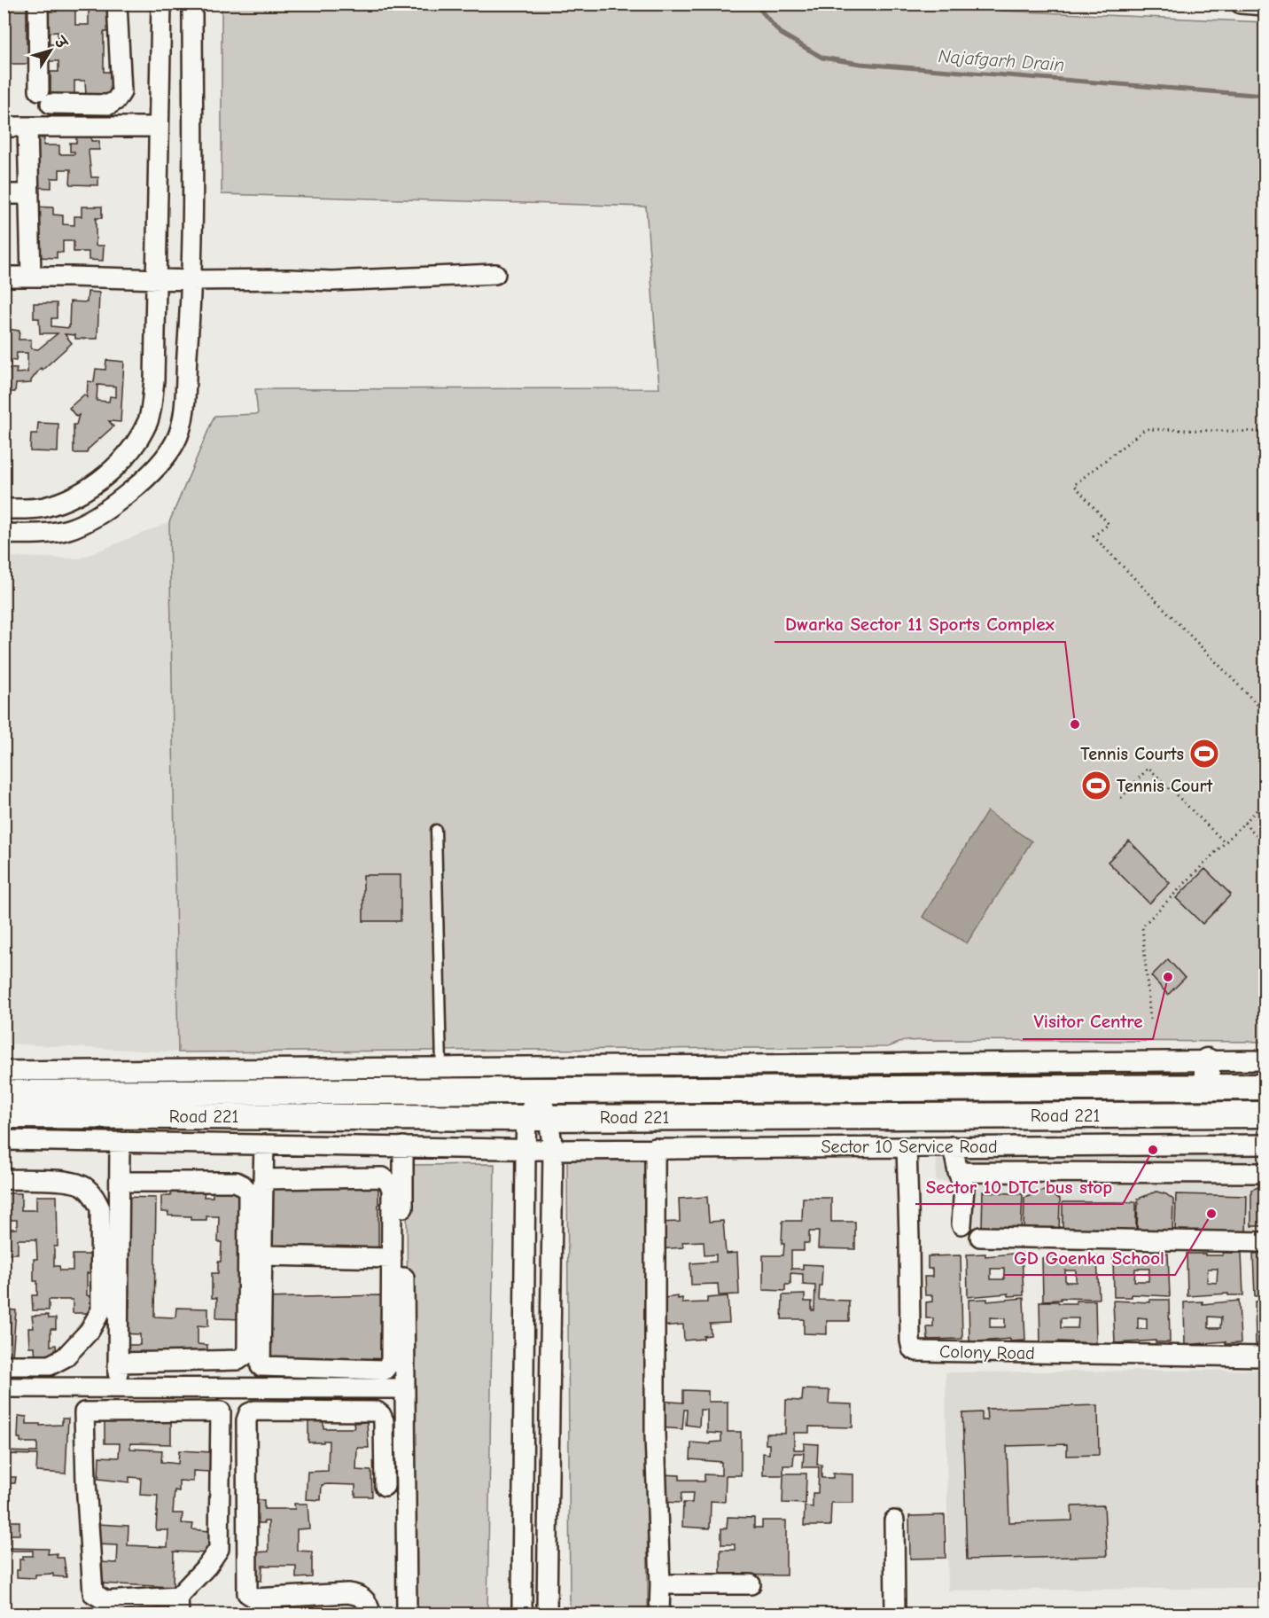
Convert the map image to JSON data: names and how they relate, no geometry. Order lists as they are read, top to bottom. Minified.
{"streets":{"main road":["Road 221"],"street":["Sector 10 Service Road","Colony Road"]},"crossings":[["Sector 10 Service Road","Colony Road"]],"water":["Najafgarh Drain"],"places":{"other":["Dwarka Sector 11 Sports Complex","Visitor Centre","Sector 10 DTC bus stop","GD Goenka School"],"sports":["Tennis Courts","Tennis Court"]},"north":"top right"}
